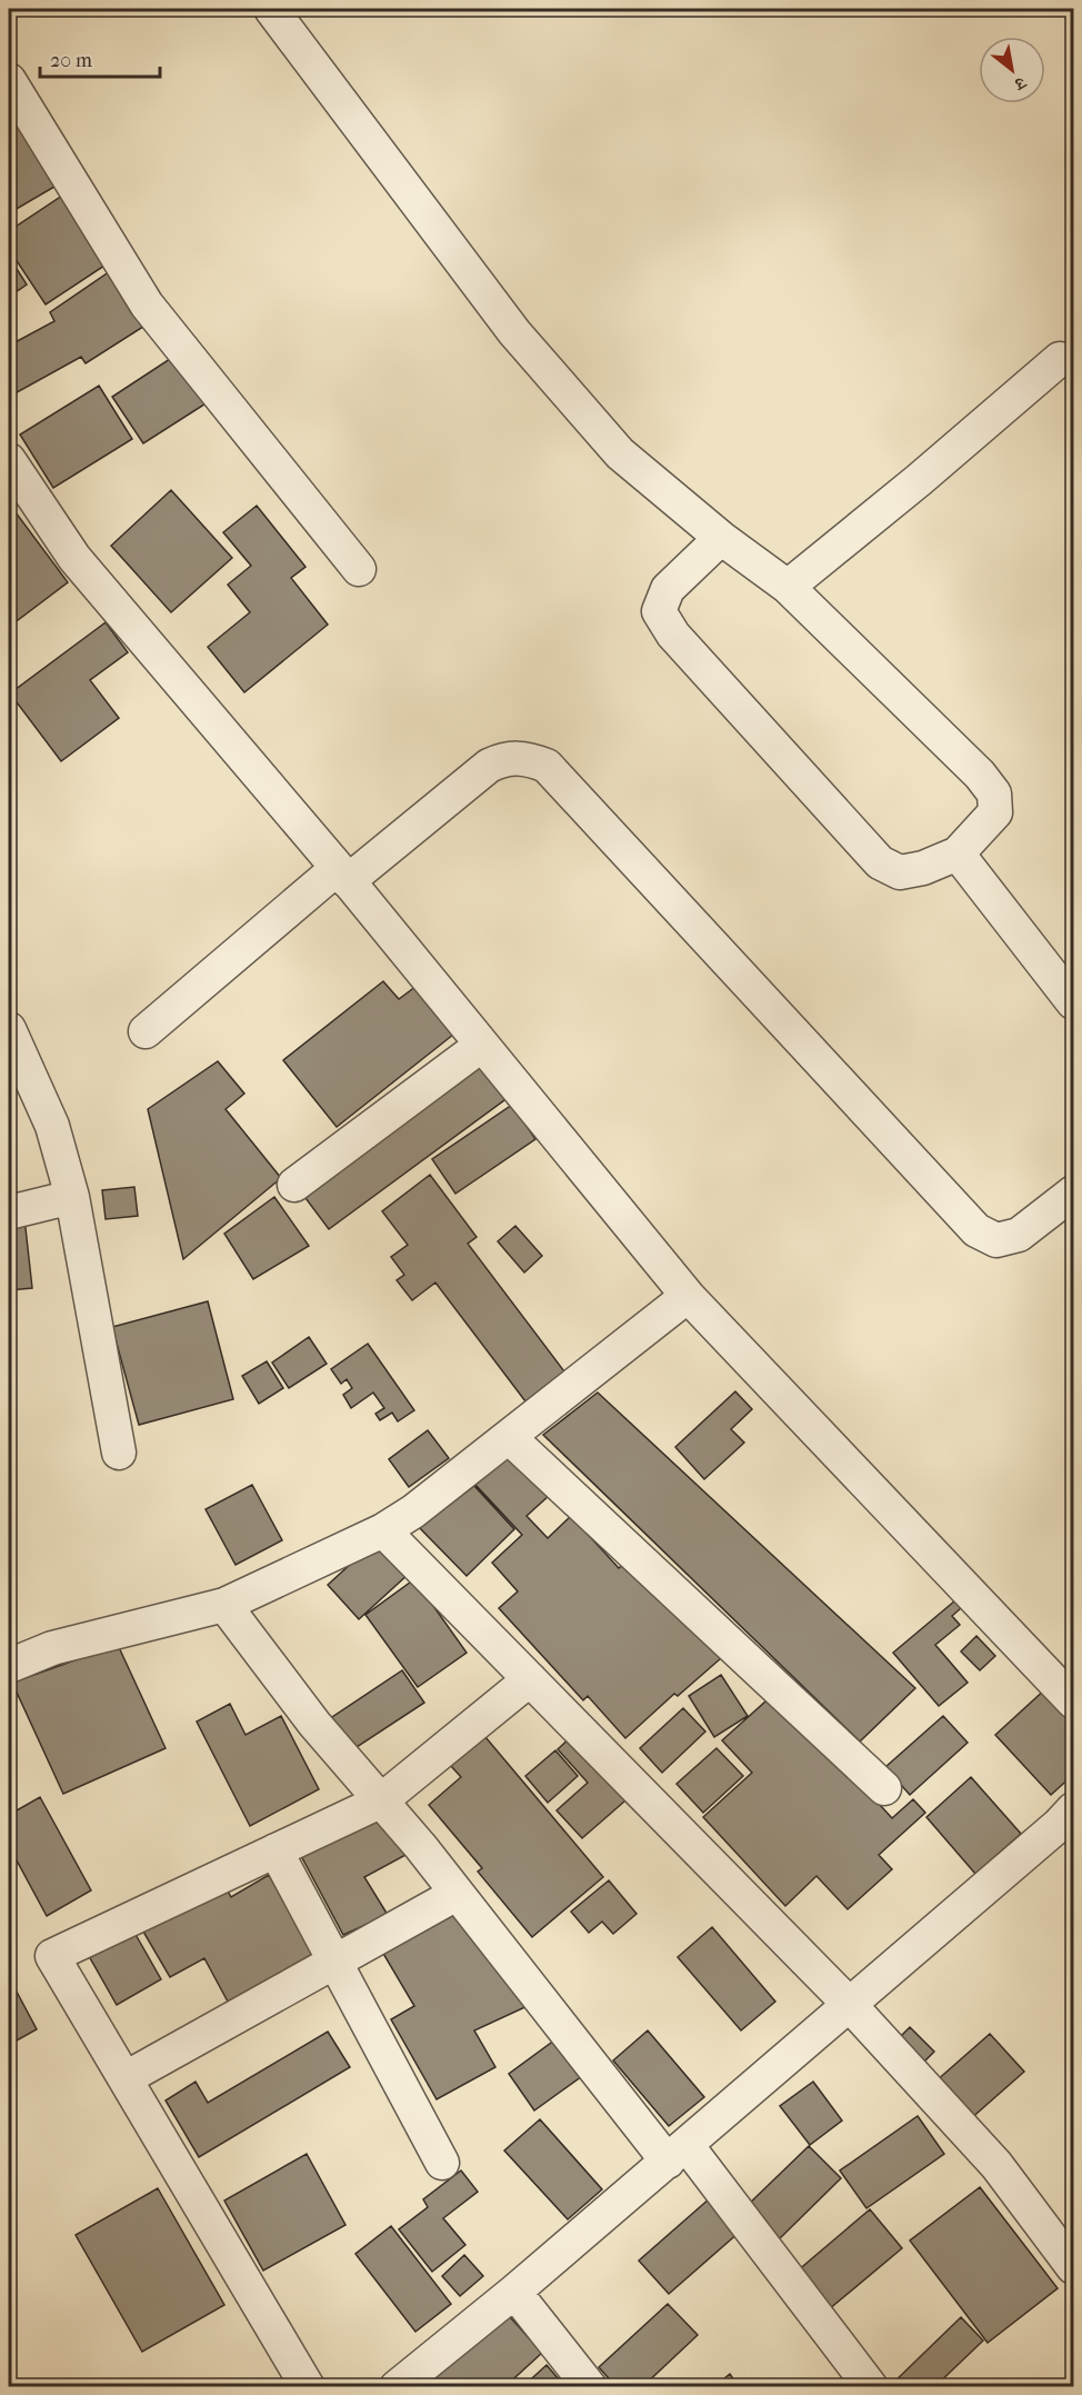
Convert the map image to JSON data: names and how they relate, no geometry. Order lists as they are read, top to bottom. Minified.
{"scale_bar":"20 m","north":"bottom right"}
